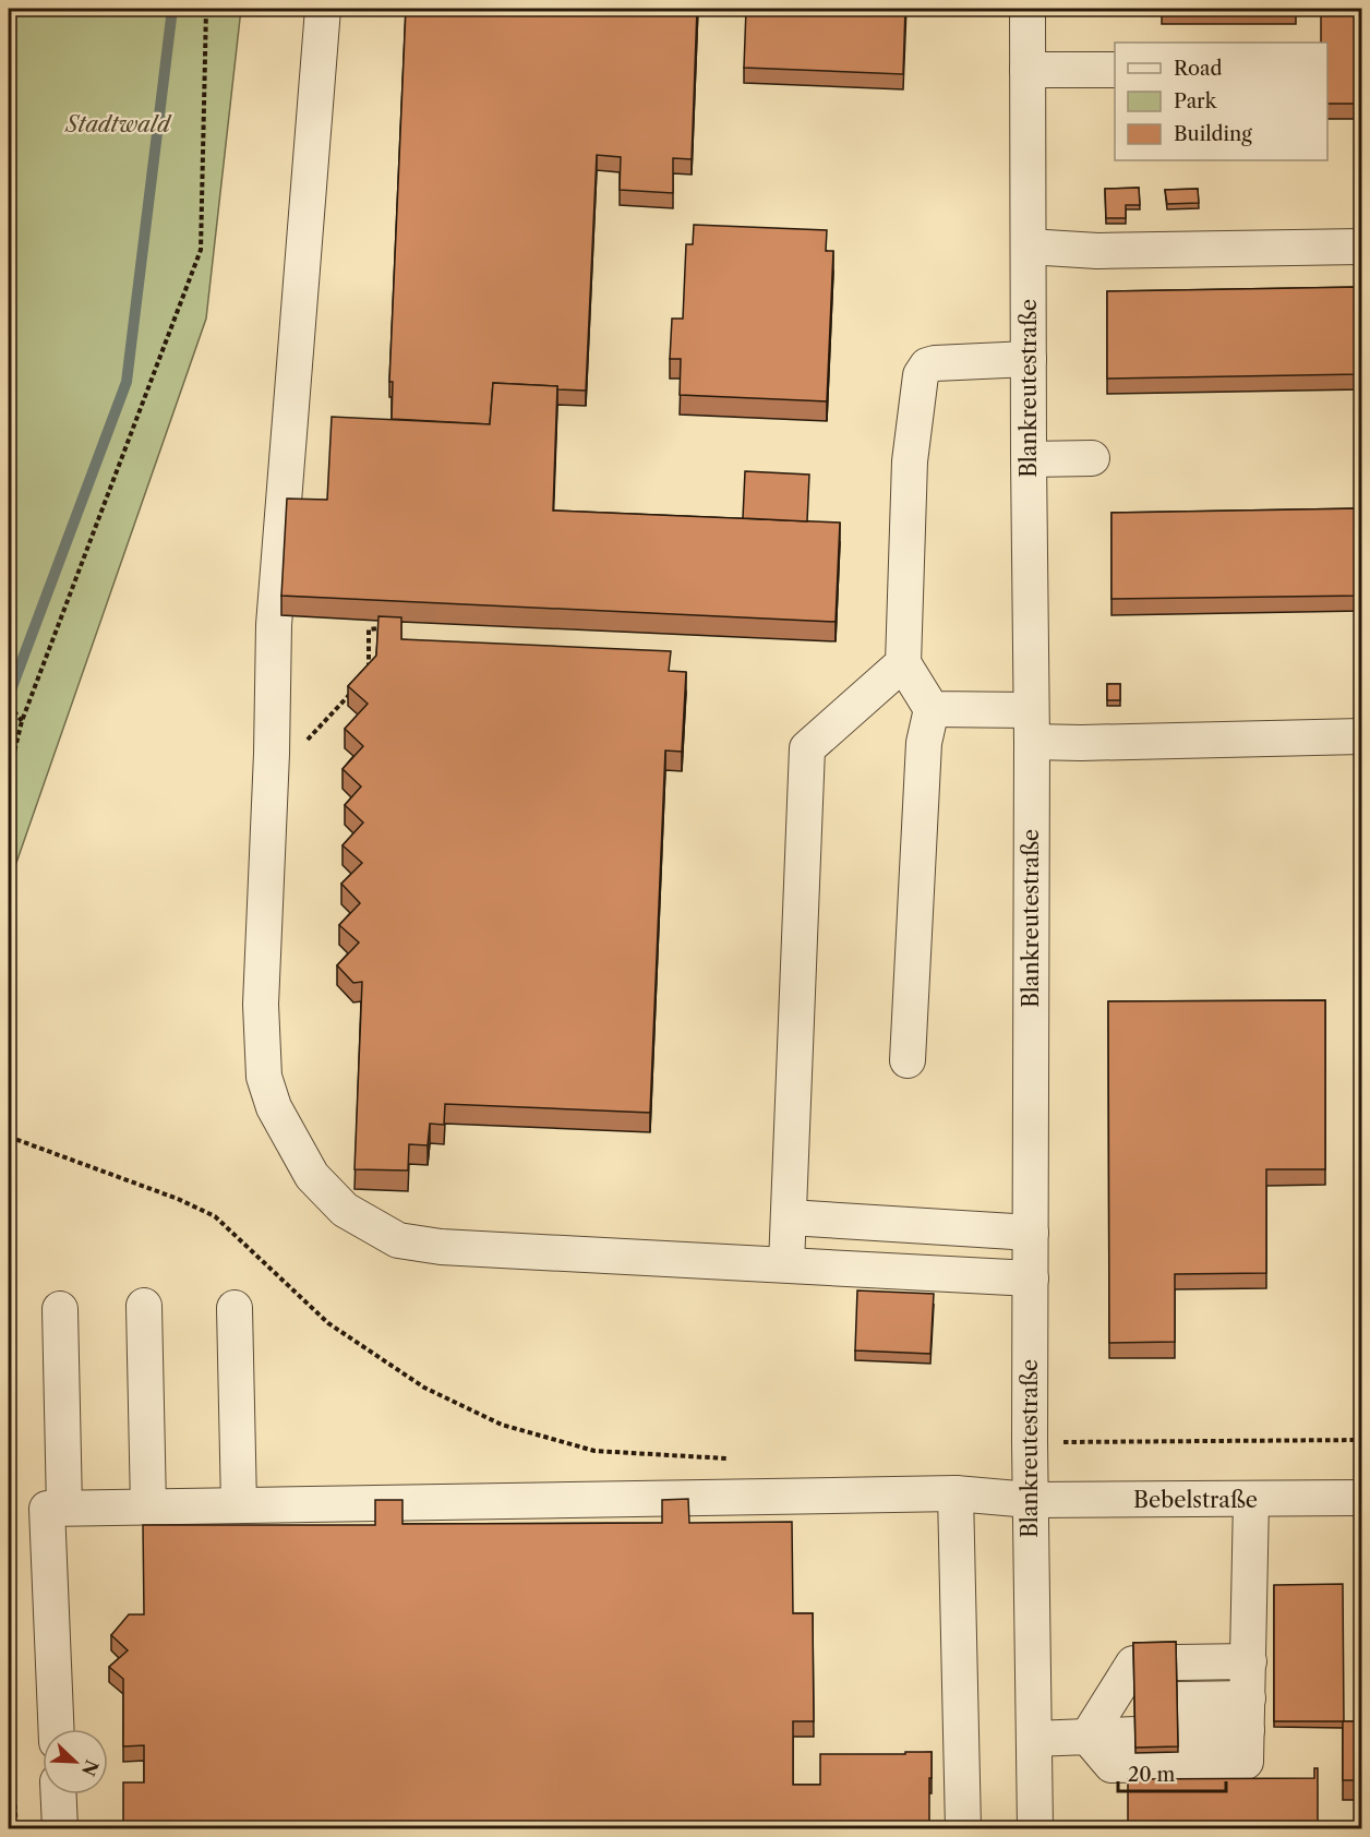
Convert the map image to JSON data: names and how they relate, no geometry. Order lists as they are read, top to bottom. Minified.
{"streets":{"street":["Blankreutestraße","Bebelstraße"]},"crossings":[["Blankreutestraße","Bebelstraße"]],"parks":["Stadtwald"],"legend":["Road","Park","Building"],"scale_bar":"20 m","north":"bottom right"}
